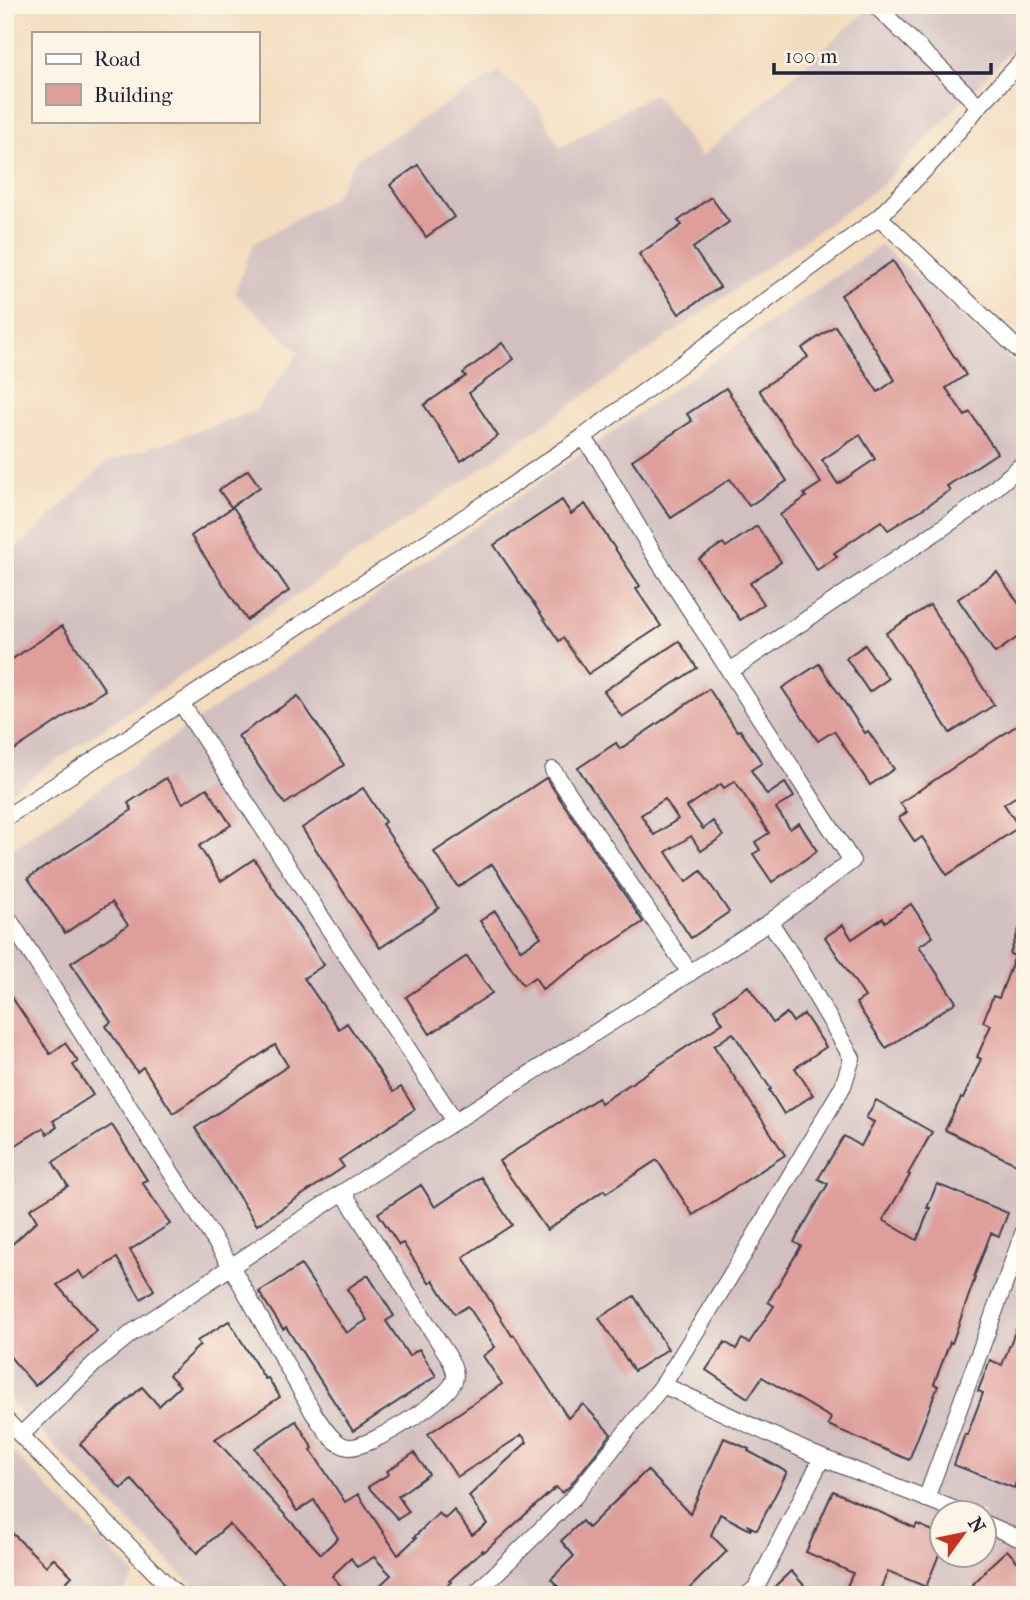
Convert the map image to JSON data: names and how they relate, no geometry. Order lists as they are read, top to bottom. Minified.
{"legend":["Road","Building"],"scale_bar":"100 m","north":"top right"}
